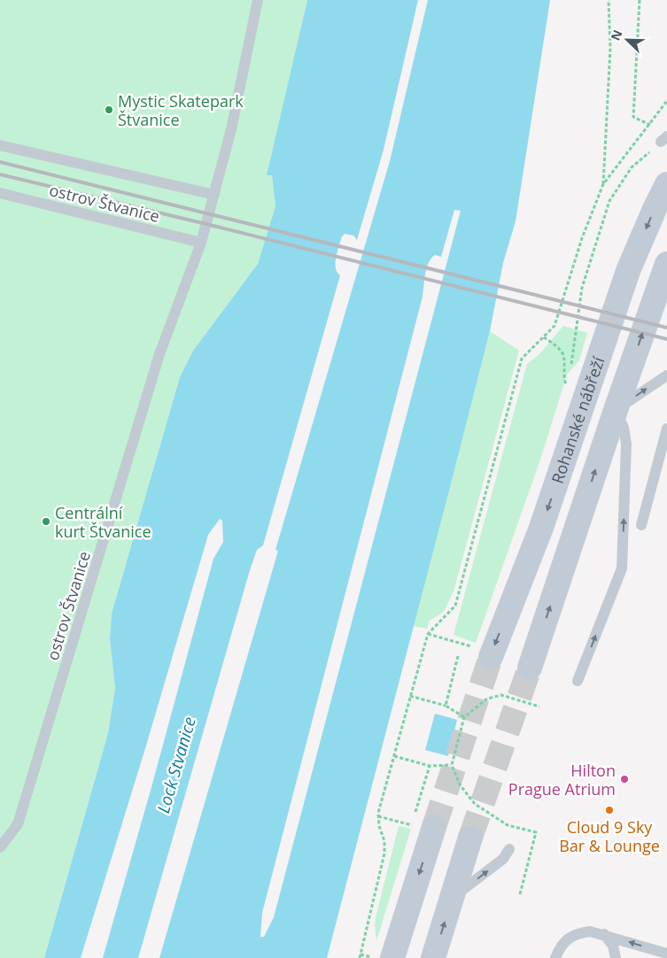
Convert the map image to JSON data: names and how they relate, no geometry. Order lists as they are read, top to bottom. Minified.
{"streets":{"main road":["Rohanské nábřeží"],"lane":["ostrov Štvanice"]},"water":["Lock Stvanice"],"places":["Mystic Skatepark Štvanice","Centrální kurt Štvanice","Hilton Prague Atrium","Cloud 9 Sky Bar & Lounge"],"north":"top left"}
